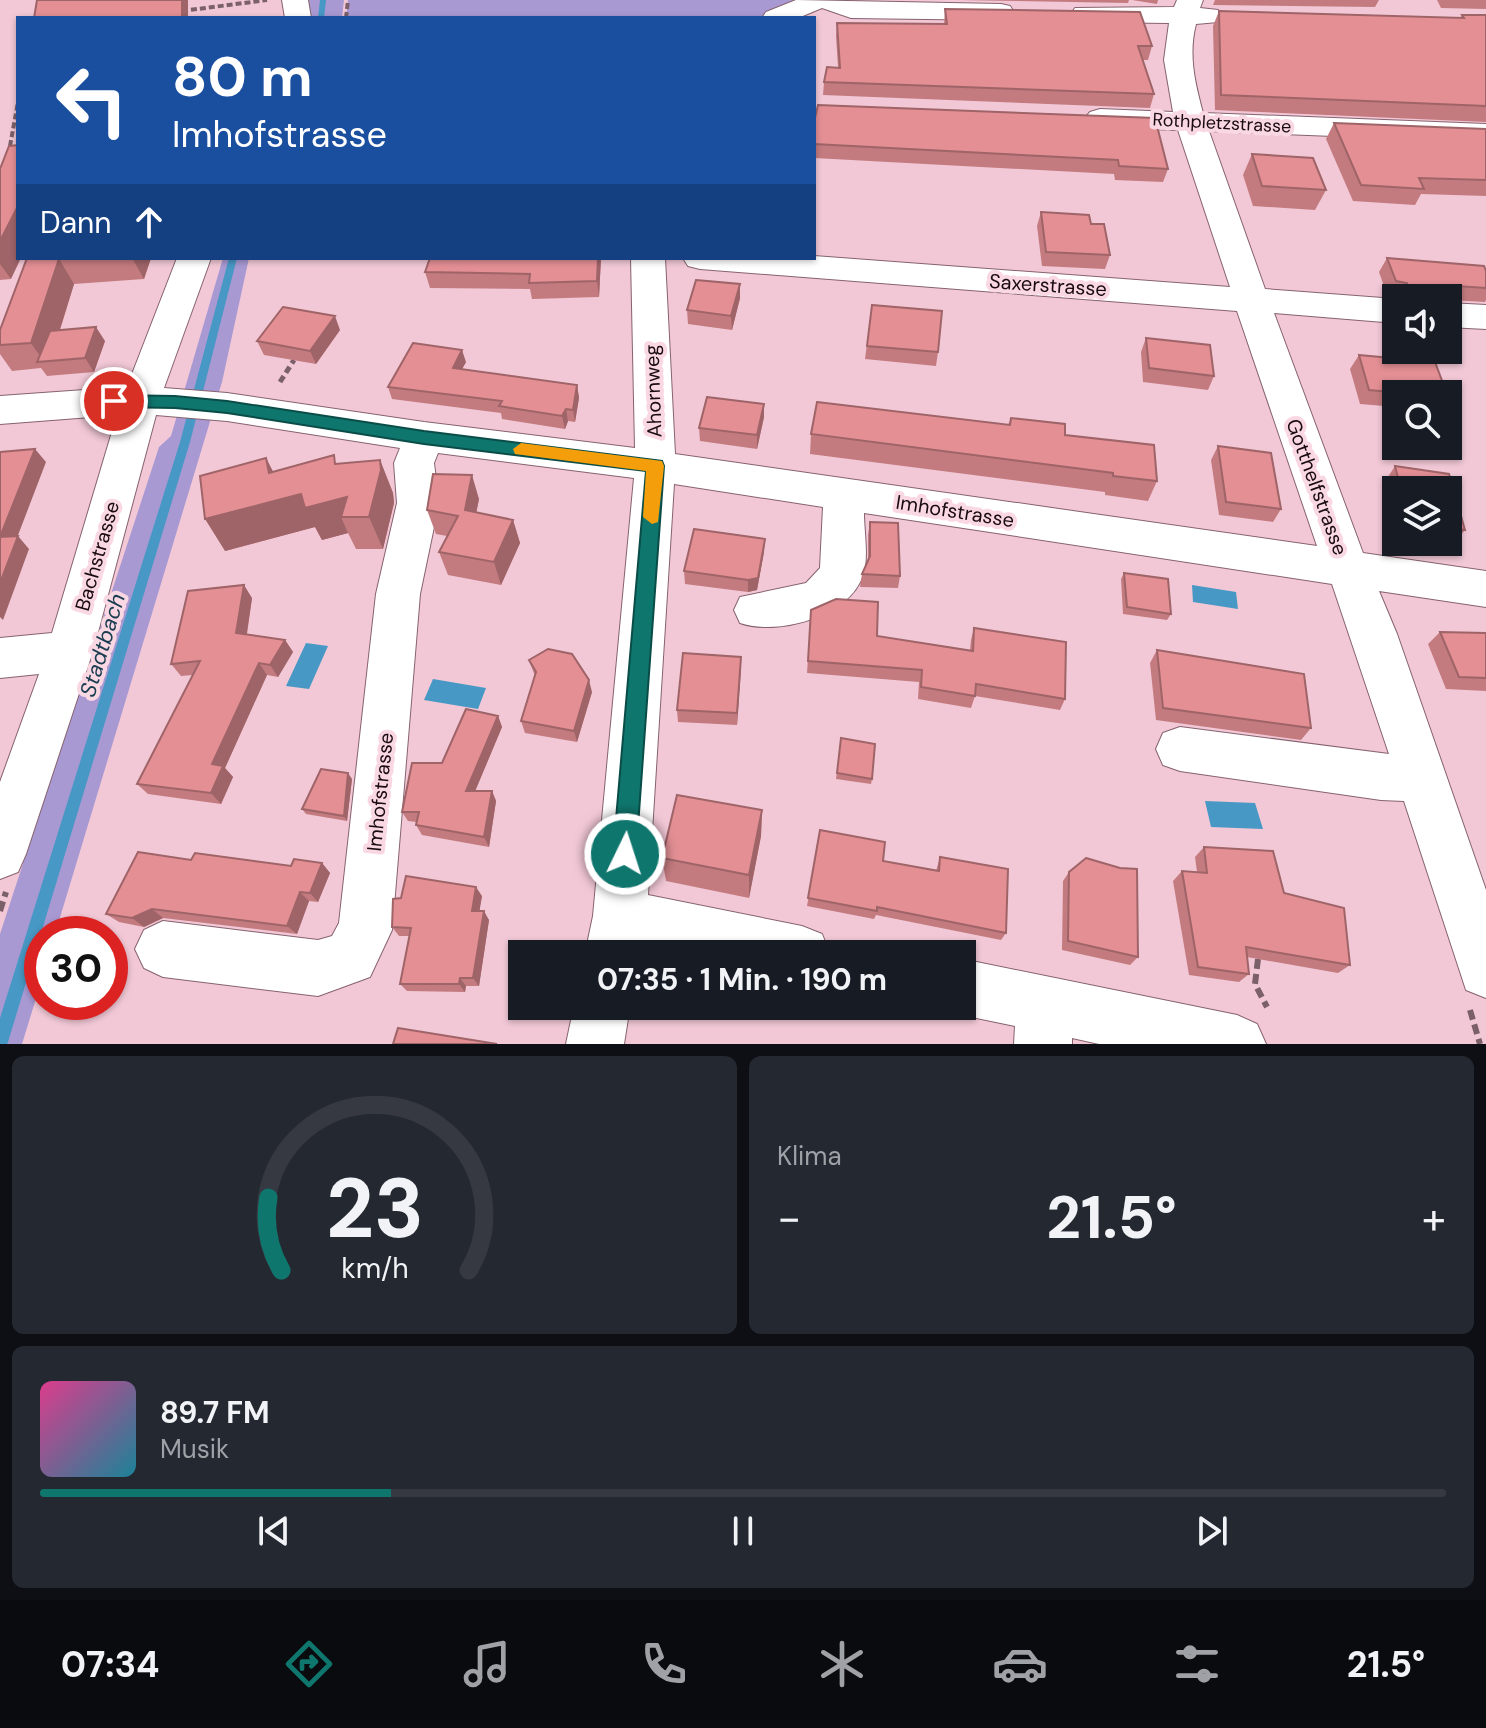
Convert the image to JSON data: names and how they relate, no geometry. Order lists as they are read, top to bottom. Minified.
{"streets":{"street":["Rothpletzstrasse","Saxerstrasse","Ahornweg","Gotthelfstrasse","Imhofstrasse","Bachstrasse"]},"crossings":[["Rothpletzstrasse","Gotthelfstrasse"],["Saxerstrasse","Gotthelfstrasse"],["Ahornweg","Imhofstrasse"],["Gotthelfstrasse","Imhofstrasse"],["Imhofstrasse","Bachstrasse"]],"water":["Stadtbach"],"page":{"turn":["80 m","Imhofstrasse"],"then":"Dann","limit":"30","trip":"07:35 · 1 Min. · 190 m","tile":"Klima","heat":["−","21.5°","+"],"song":["89.7 FM","Musik"],"tabs":["07:34","21.5°"],"gauge":["23","km/h"]}}
